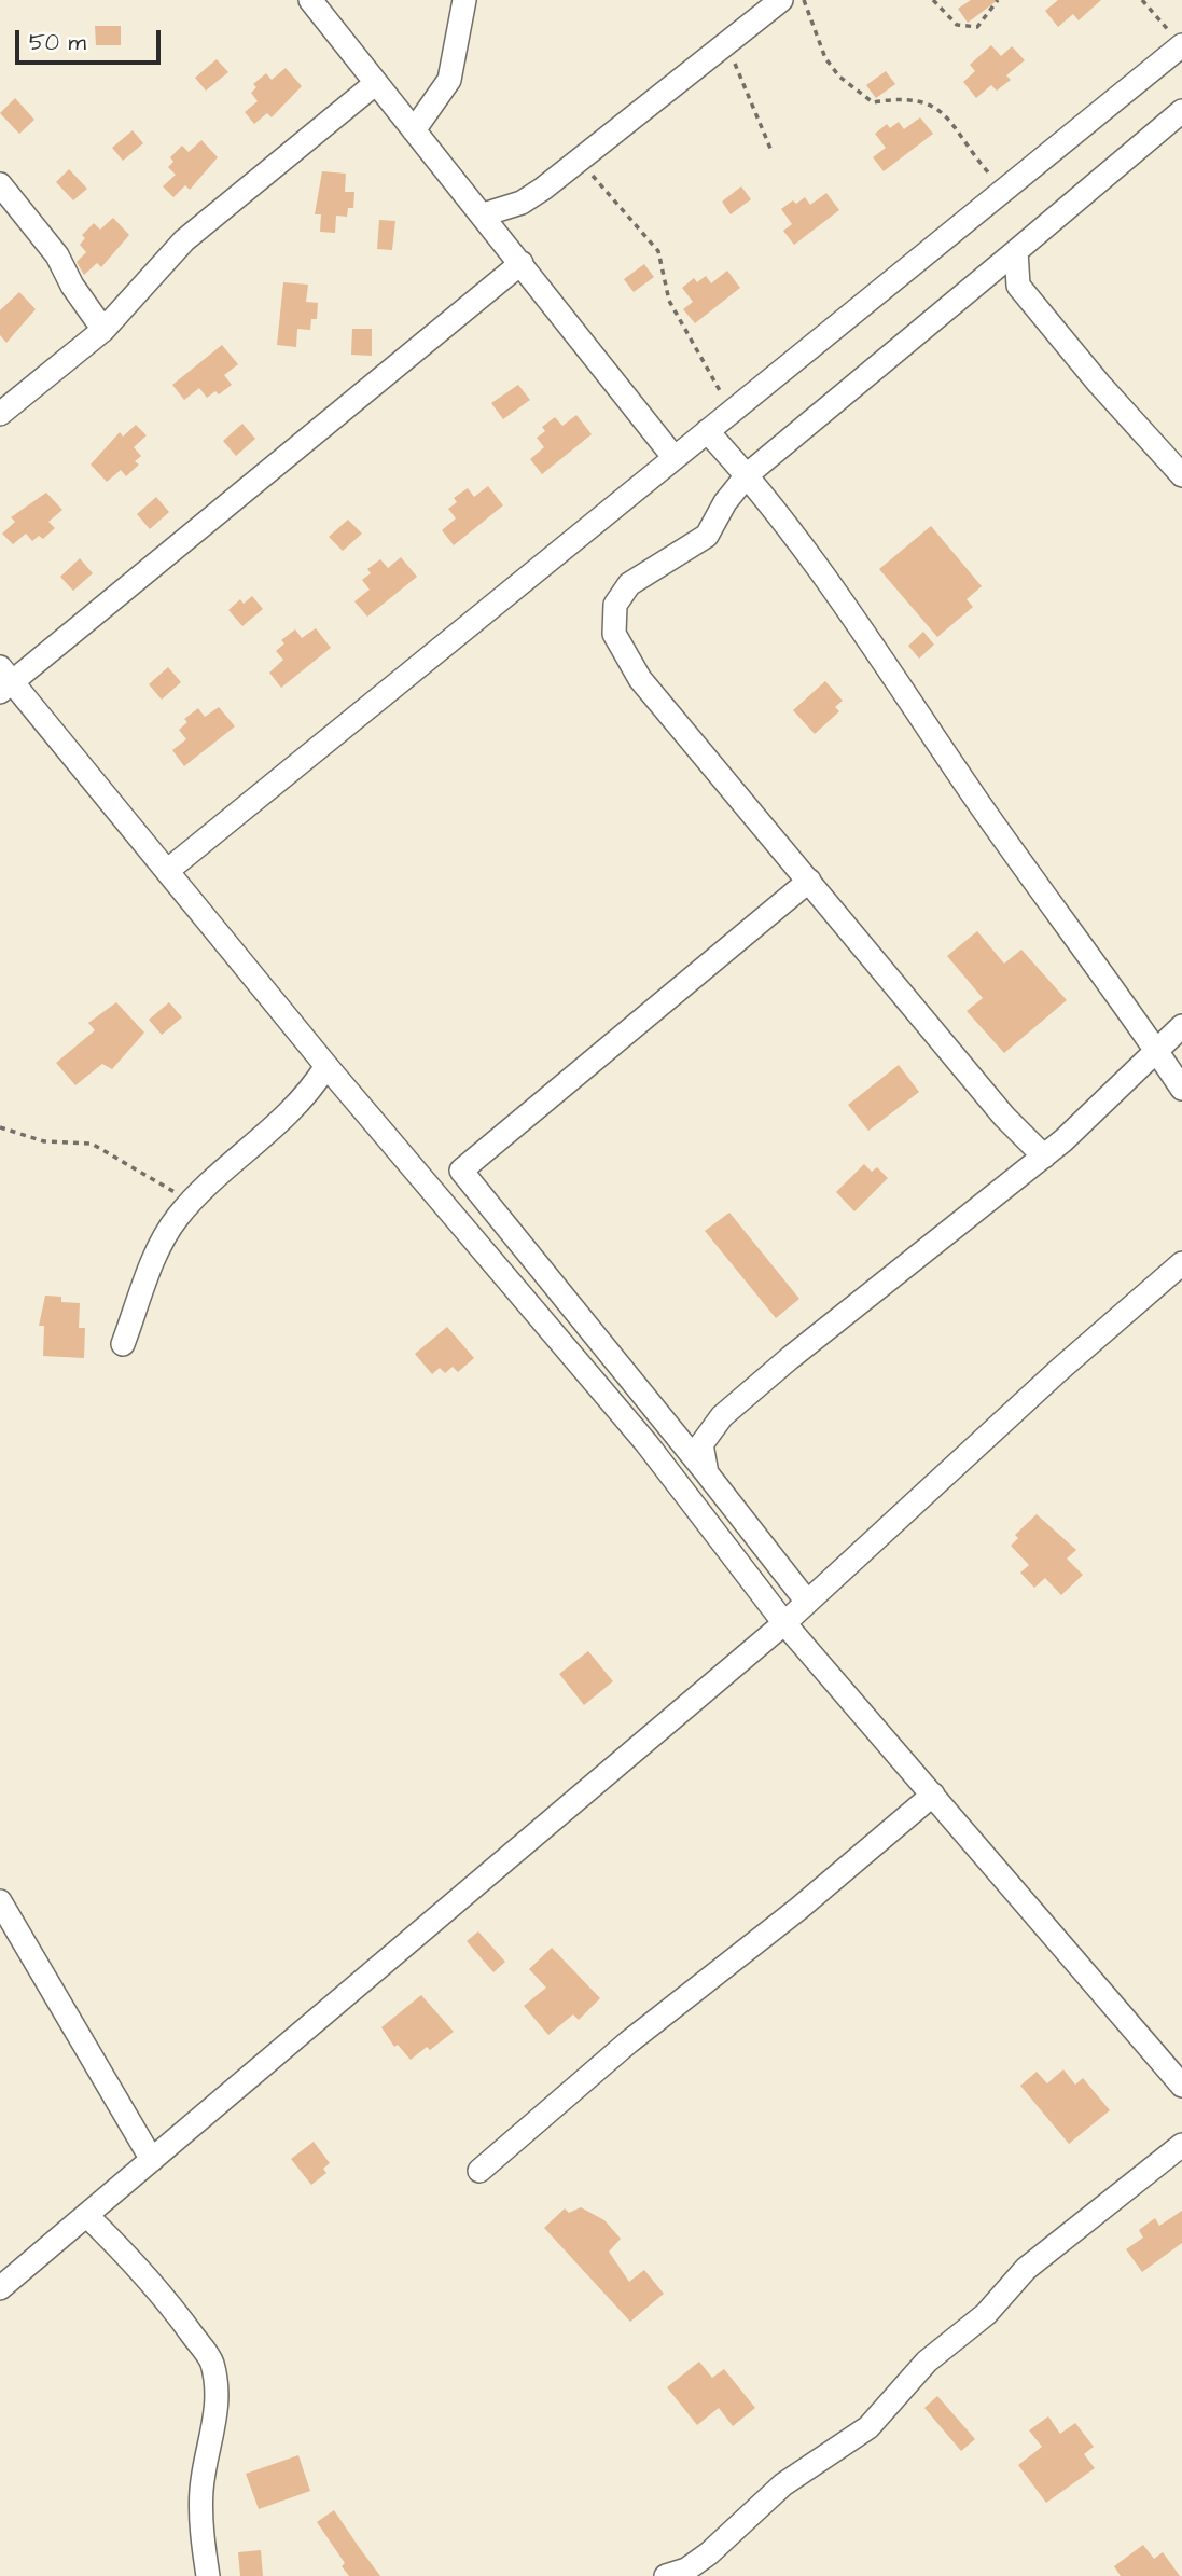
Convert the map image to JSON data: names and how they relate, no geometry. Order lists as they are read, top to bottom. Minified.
{"scale_bar":"50 m"}
